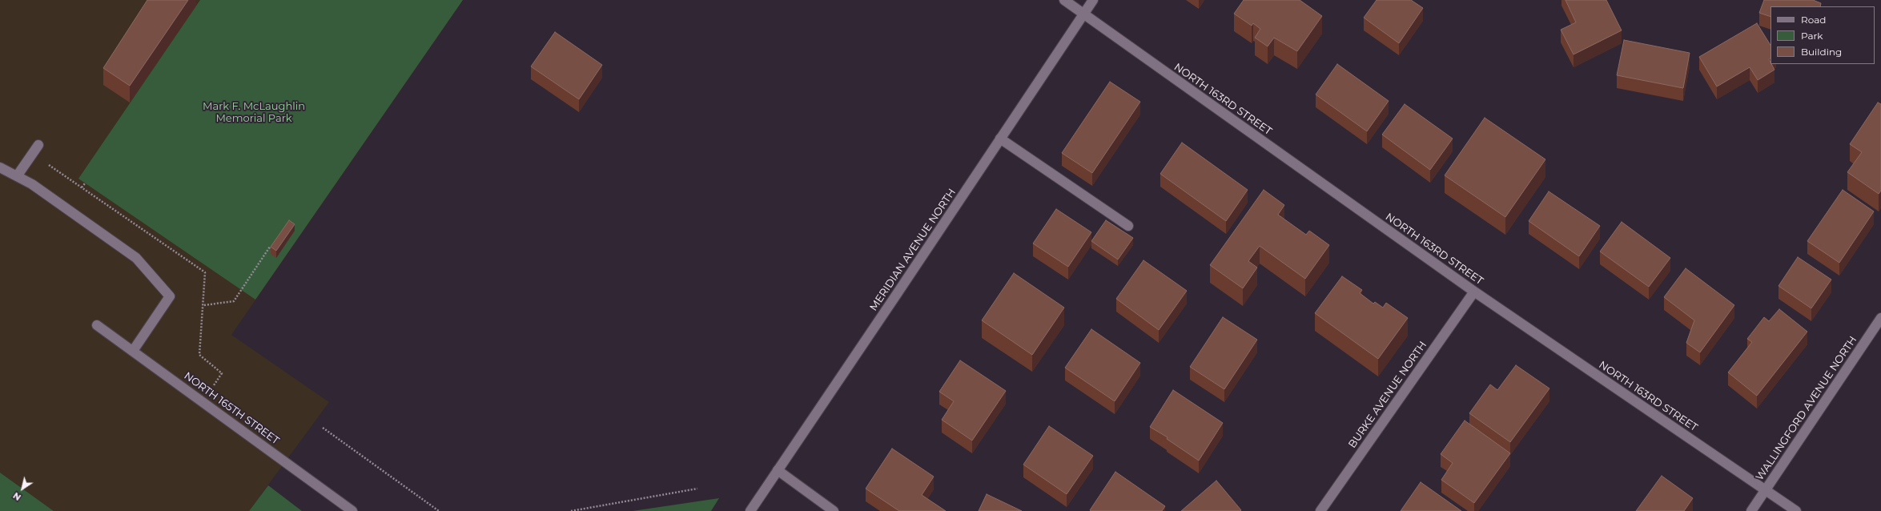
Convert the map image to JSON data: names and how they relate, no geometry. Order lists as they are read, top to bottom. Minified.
{"streets":{"street":["NORTH 163RD STREET","MERIDIAN AVENUE NORTH","BURKE AVENUE NORTH","NORTH 165TH STREET","WALLINGFORD AVENUE NORTH"]},"crossings":[["NORTH 163RD STREET","MERIDIAN AVENUE NORTH"],["NORTH 163RD STREET","BURKE AVENUE NORTH"],["NORTH 163RD STREET","WALLINGFORD AVENUE NORTH"]],"parks":["Mark F. McLaughlin Memorial Park"],"legend":["Road","Park","Building"],"north":"bottom left"}
